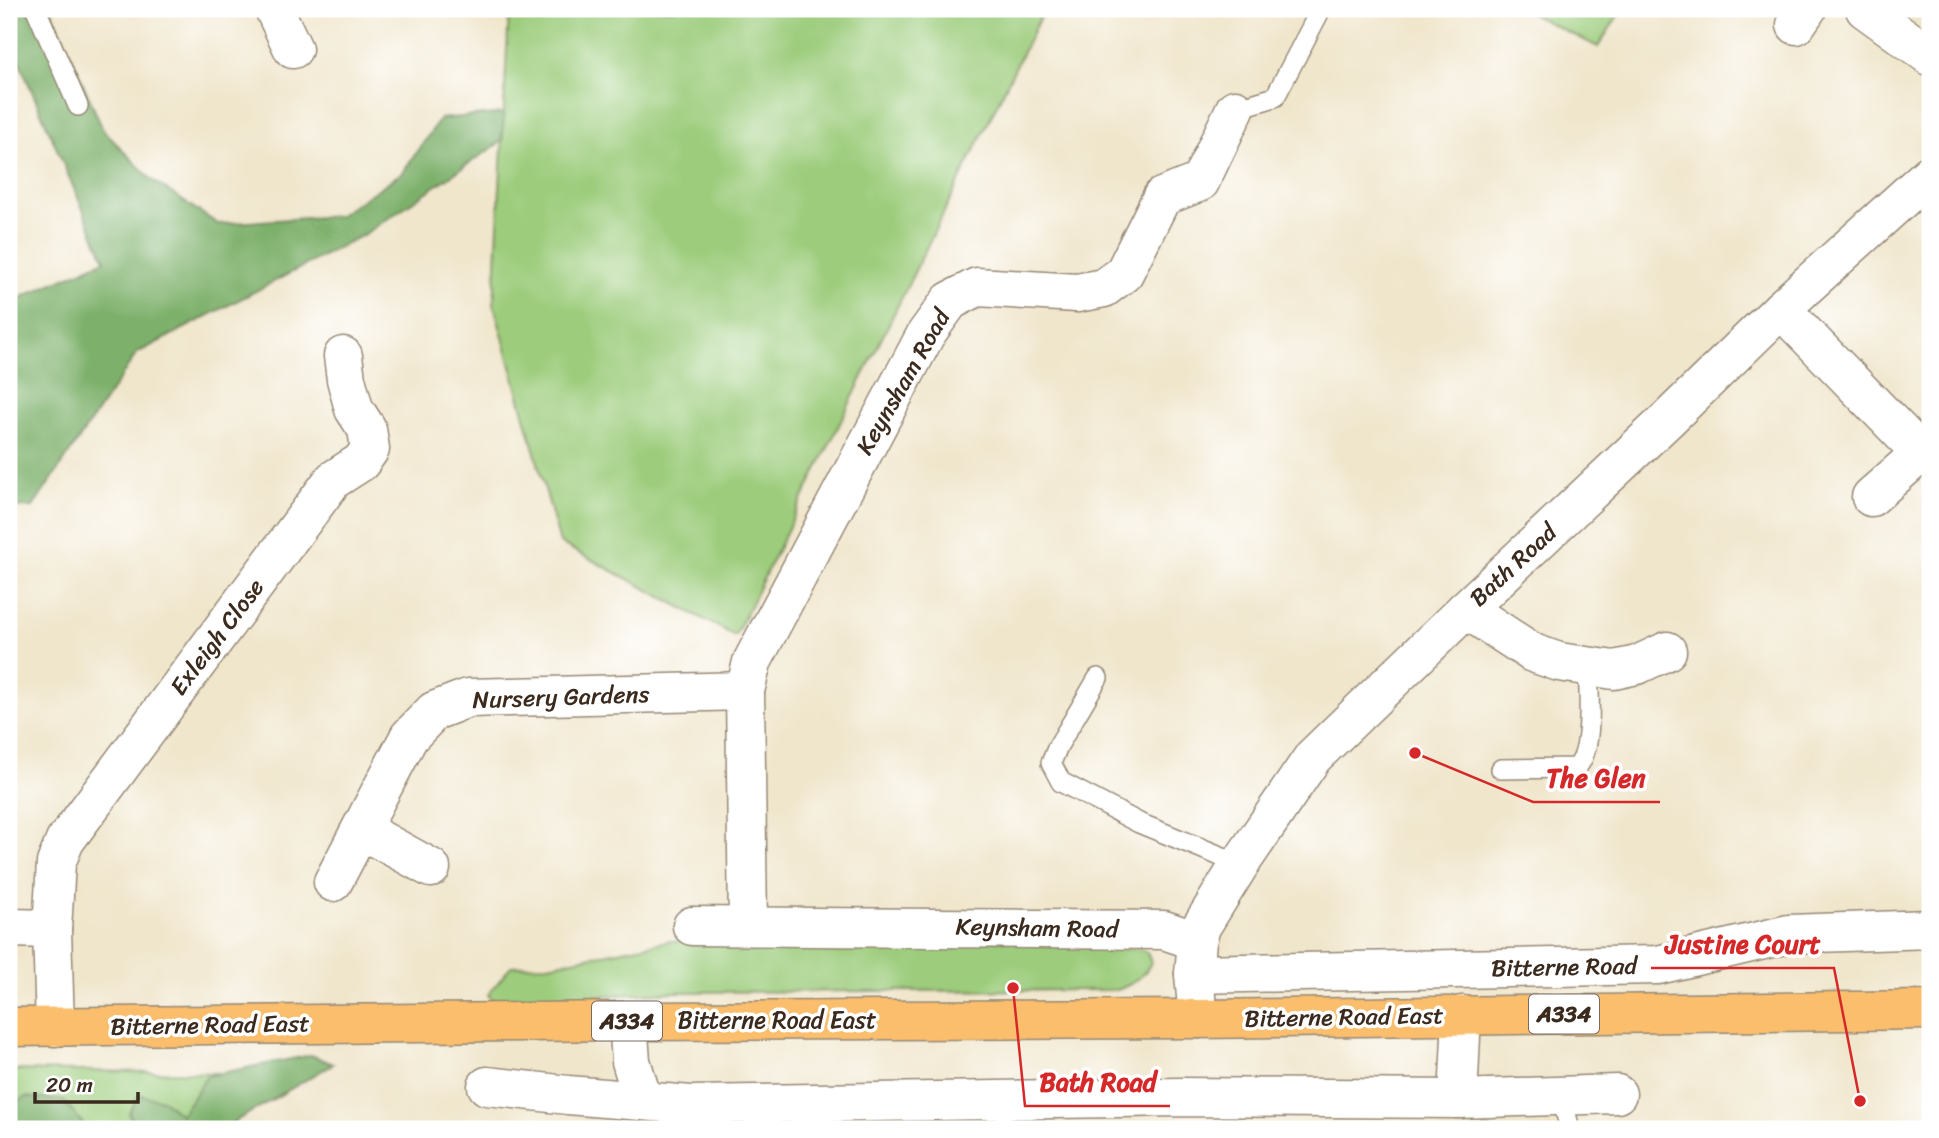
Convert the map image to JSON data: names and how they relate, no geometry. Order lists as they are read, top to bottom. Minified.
{"streets":{"main road":["A334","Bitterne Road East"],"street":["Keynsham Road","Bath Road","Exleigh Close","Nursery Gardens","Bitterne Road"]},"crossings":[["Keynsham Road","Bath Road"],["Keynsham Road","Nursery Gardens"],["Keynsham Road","Bitterne Road"],["Bath Road","Bitterne Road"],["Exleigh Close","Bitterne Road East"]],"places":["The Glen","Bath Road","Justine Court"],"scale_bar":"20 m"}
